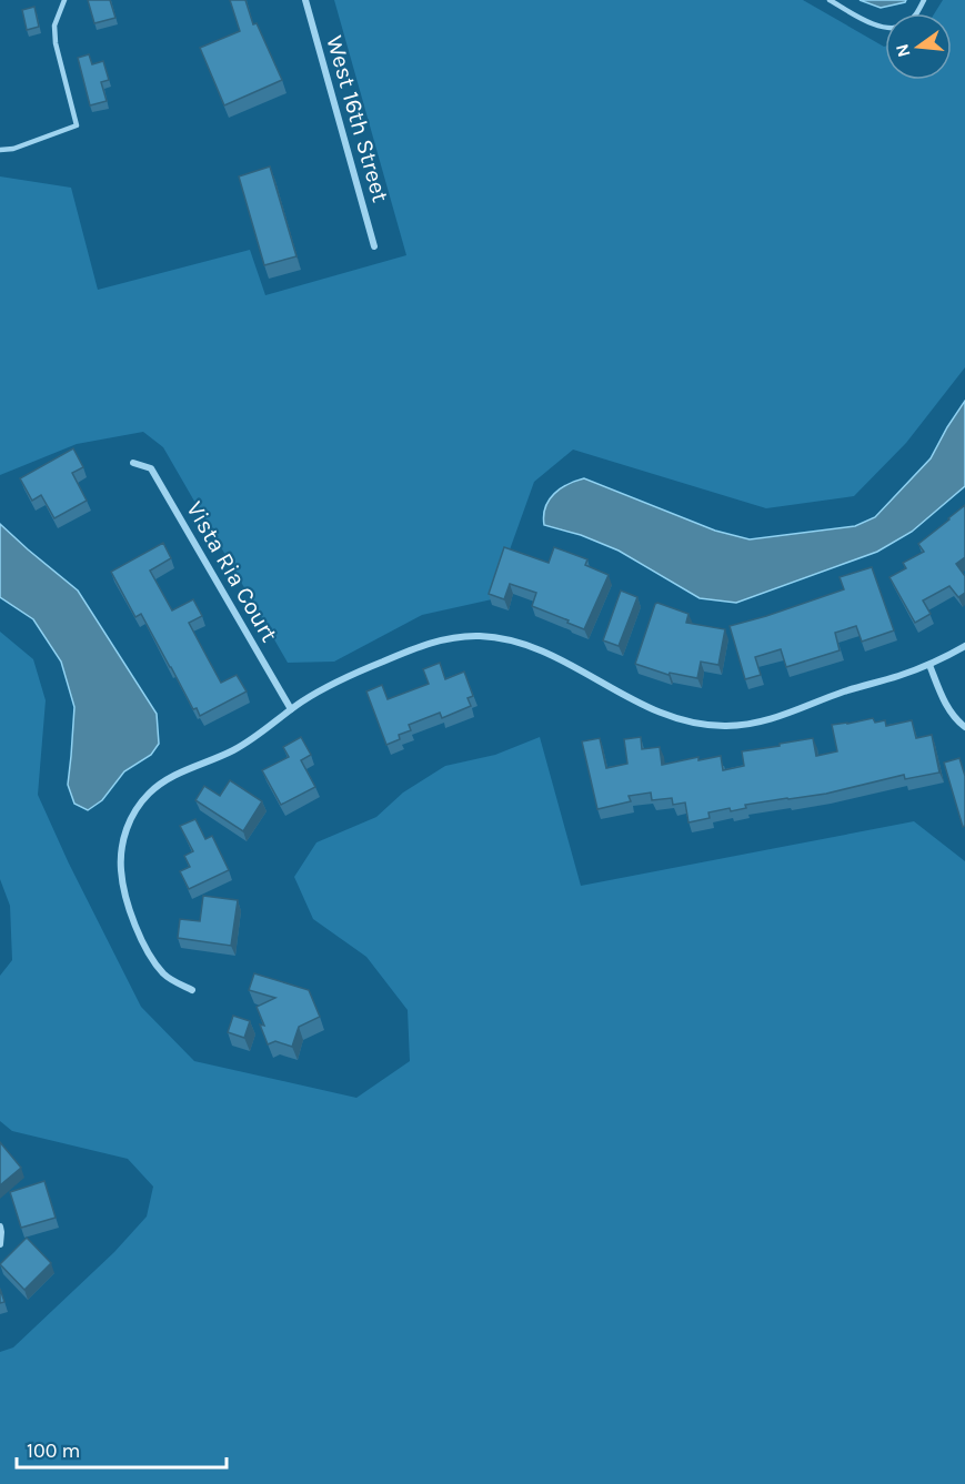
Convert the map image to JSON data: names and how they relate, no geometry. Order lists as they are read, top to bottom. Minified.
{"streets":{"street":["West 16th Street","Vista Ria Court"]},"scale_bar":"100 m","north":"left"}
